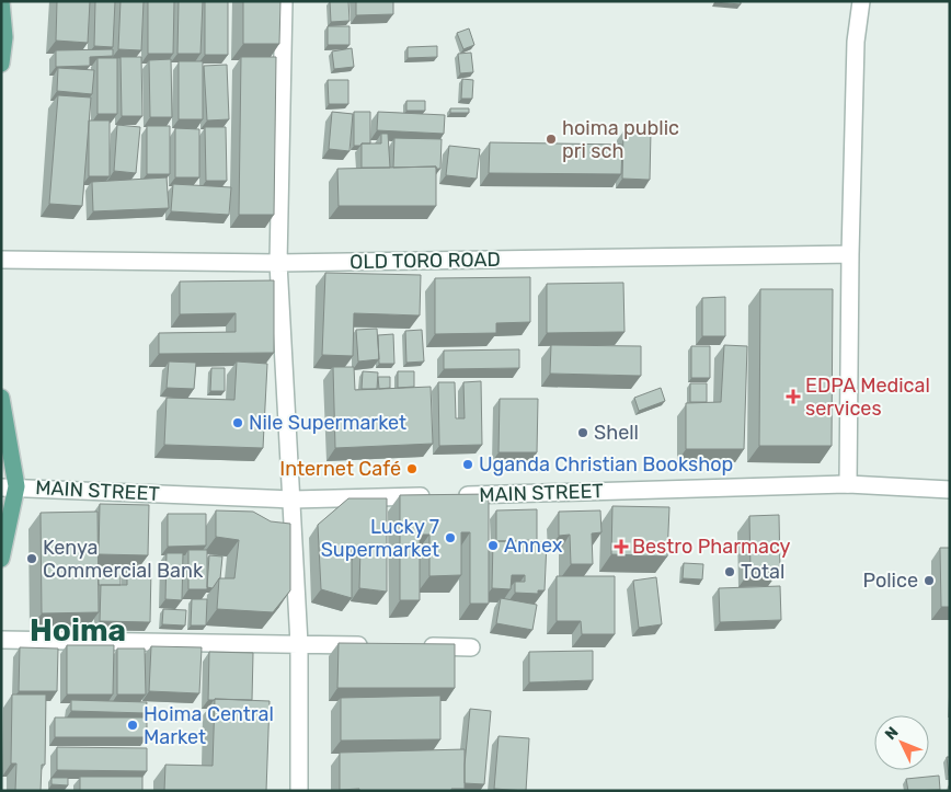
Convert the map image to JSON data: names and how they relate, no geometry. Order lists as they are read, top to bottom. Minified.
{"streets":{"street":["OLD TORO ROAD","MAIN STREET"]},"districts":["Hoima"],"places":{"other":["hoima public pri sch","Nile Supermarket","Shell","Uganda Christian Bookshop","Internet Café","Lucky 7 Supermarket","Annex","Kenya Commercial Bank","Total","Police","Hoima Central Market"],"health":["EDPA Medical services","Bestro Pharmacy"]},"north":"top left"}
